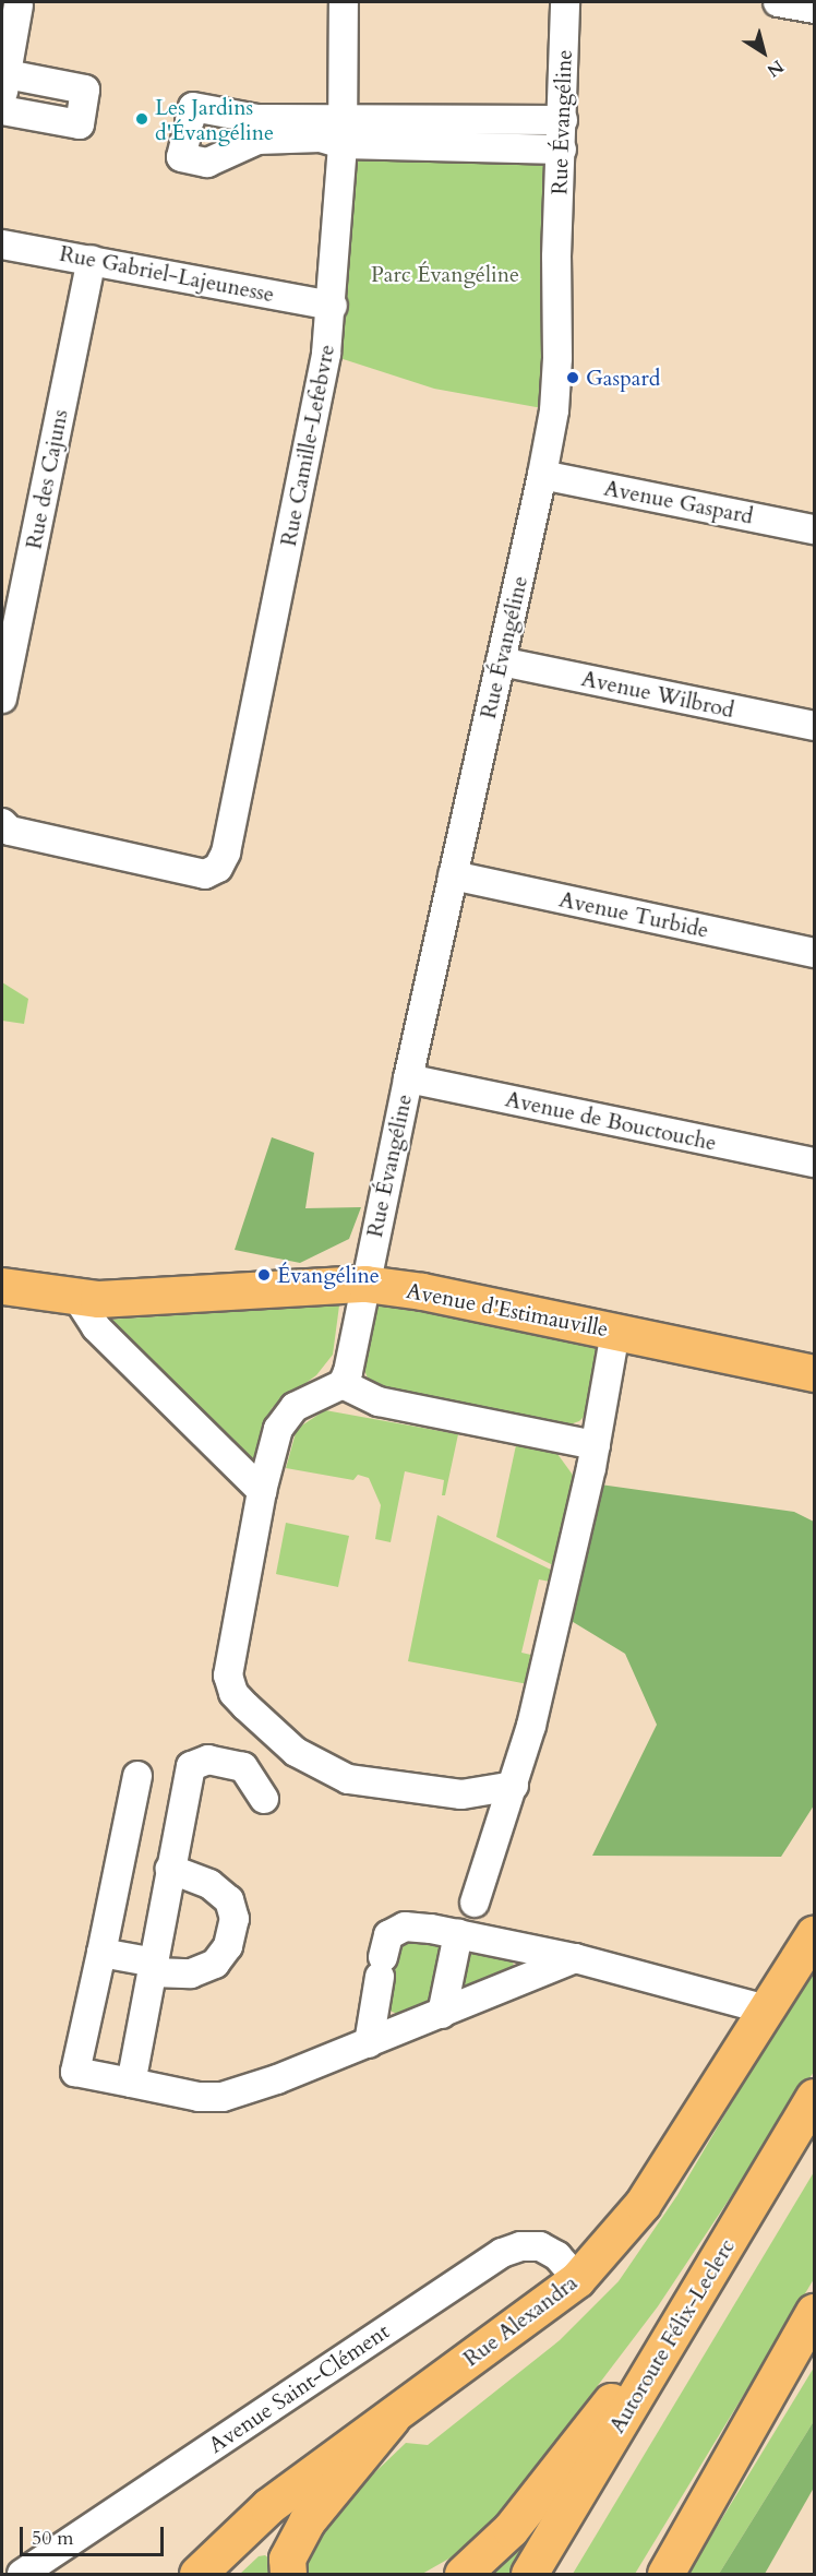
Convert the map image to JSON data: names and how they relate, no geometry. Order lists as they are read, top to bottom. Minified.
{"streets":{"main road":["Avenue d'Estimauville","Rue Alexandra","Autoroute Félix-Leclerc"],"street":["Rue Évangéline","Rue Gabriel-Lajeunesse","Rue Camille-Lefebvre","Rue des Cajuns","Avenue Gaspard","Avenue Wilbrod","Avenue Turbide","Avenue de Bouctouche","Avenue Saint-Clément"]},"crossings":[["Rue Évangéline","Avenue Gaspard"],["Rue Évangéline","Avenue Wilbrod"],["Rue Évangéline","Avenue Turbide"],["Rue Évangéline","Avenue de Bouctouche"],["Rue Évangéline","Avenue d'Estimauville"],["Rue Gabriel-Lajeunesse","Rue Camille-Lefebvre"],["Rue Gabriel-Lajeunesse","Rue des Cajuns"],["Rue Alexandra","Avenue Saint-Clément"]],"parks":["Parc Évangéline"],"places":["Les Jardins d'Évangéline","Gaspard","Évangéline"],"scale_bar":"50 m","north":"bottom right"}
